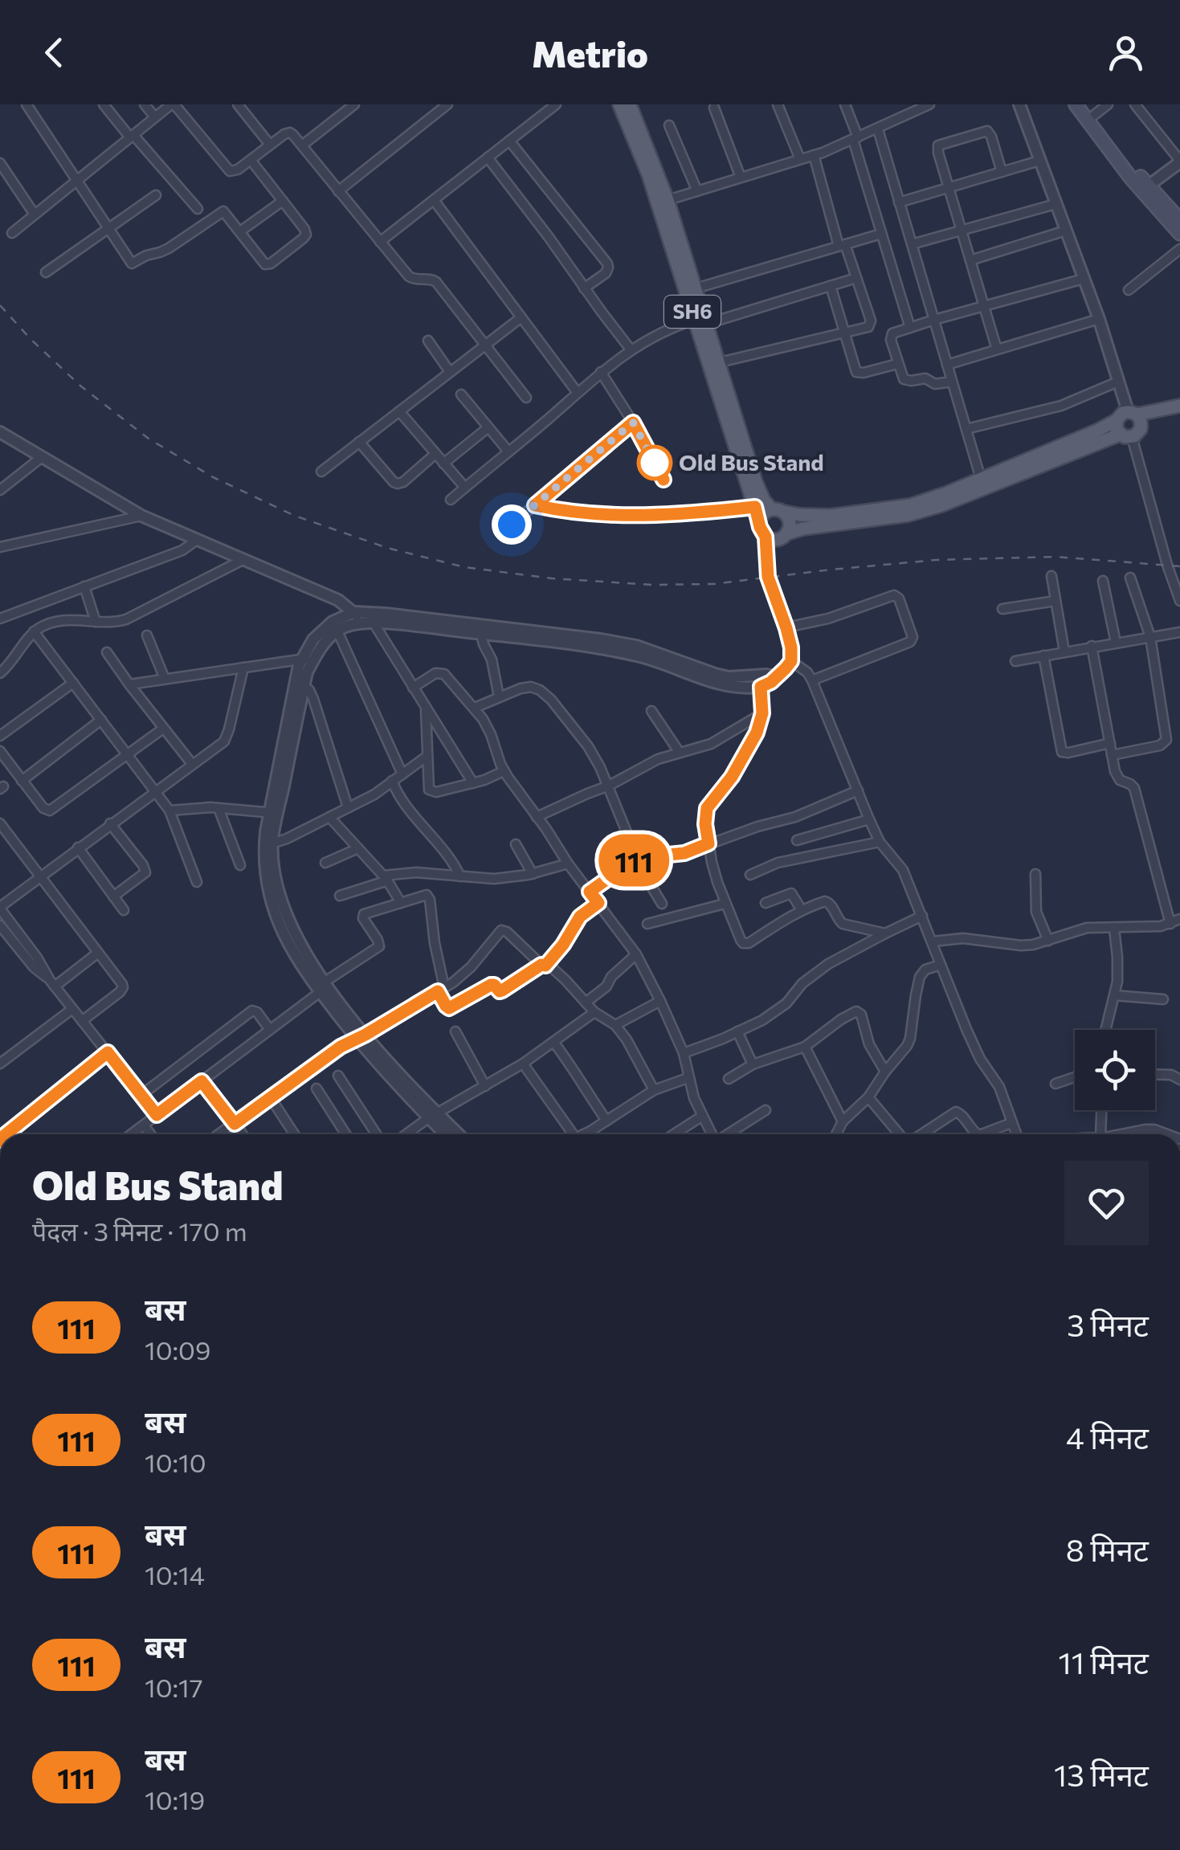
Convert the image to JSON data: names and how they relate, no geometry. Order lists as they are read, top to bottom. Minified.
{"streets":{"main road":["SH6"]},"places":["Old Bus Stand"],"lines":["bus line 111"],"page":{"header":"Metrio","on_map":"111","heading":["Old Bus Stand","पैदल · 3 मिनट · 170 m"],"list":[{"mark":"111","name":"बस","note":"10:09","value":"3 मिनट"},{"mark":"111","name":"बस","note":"10:10","value":"4 मिनट"},{"mark":"111","name":"बस","note":"10:14","value":"8 मिनट"},{"mark":"111","name":"बस","note":"10:17","value":"11 मिनट"},{"mark":"111","name":"बस","note":"10:19","value":"13 मिनट"}]}}
